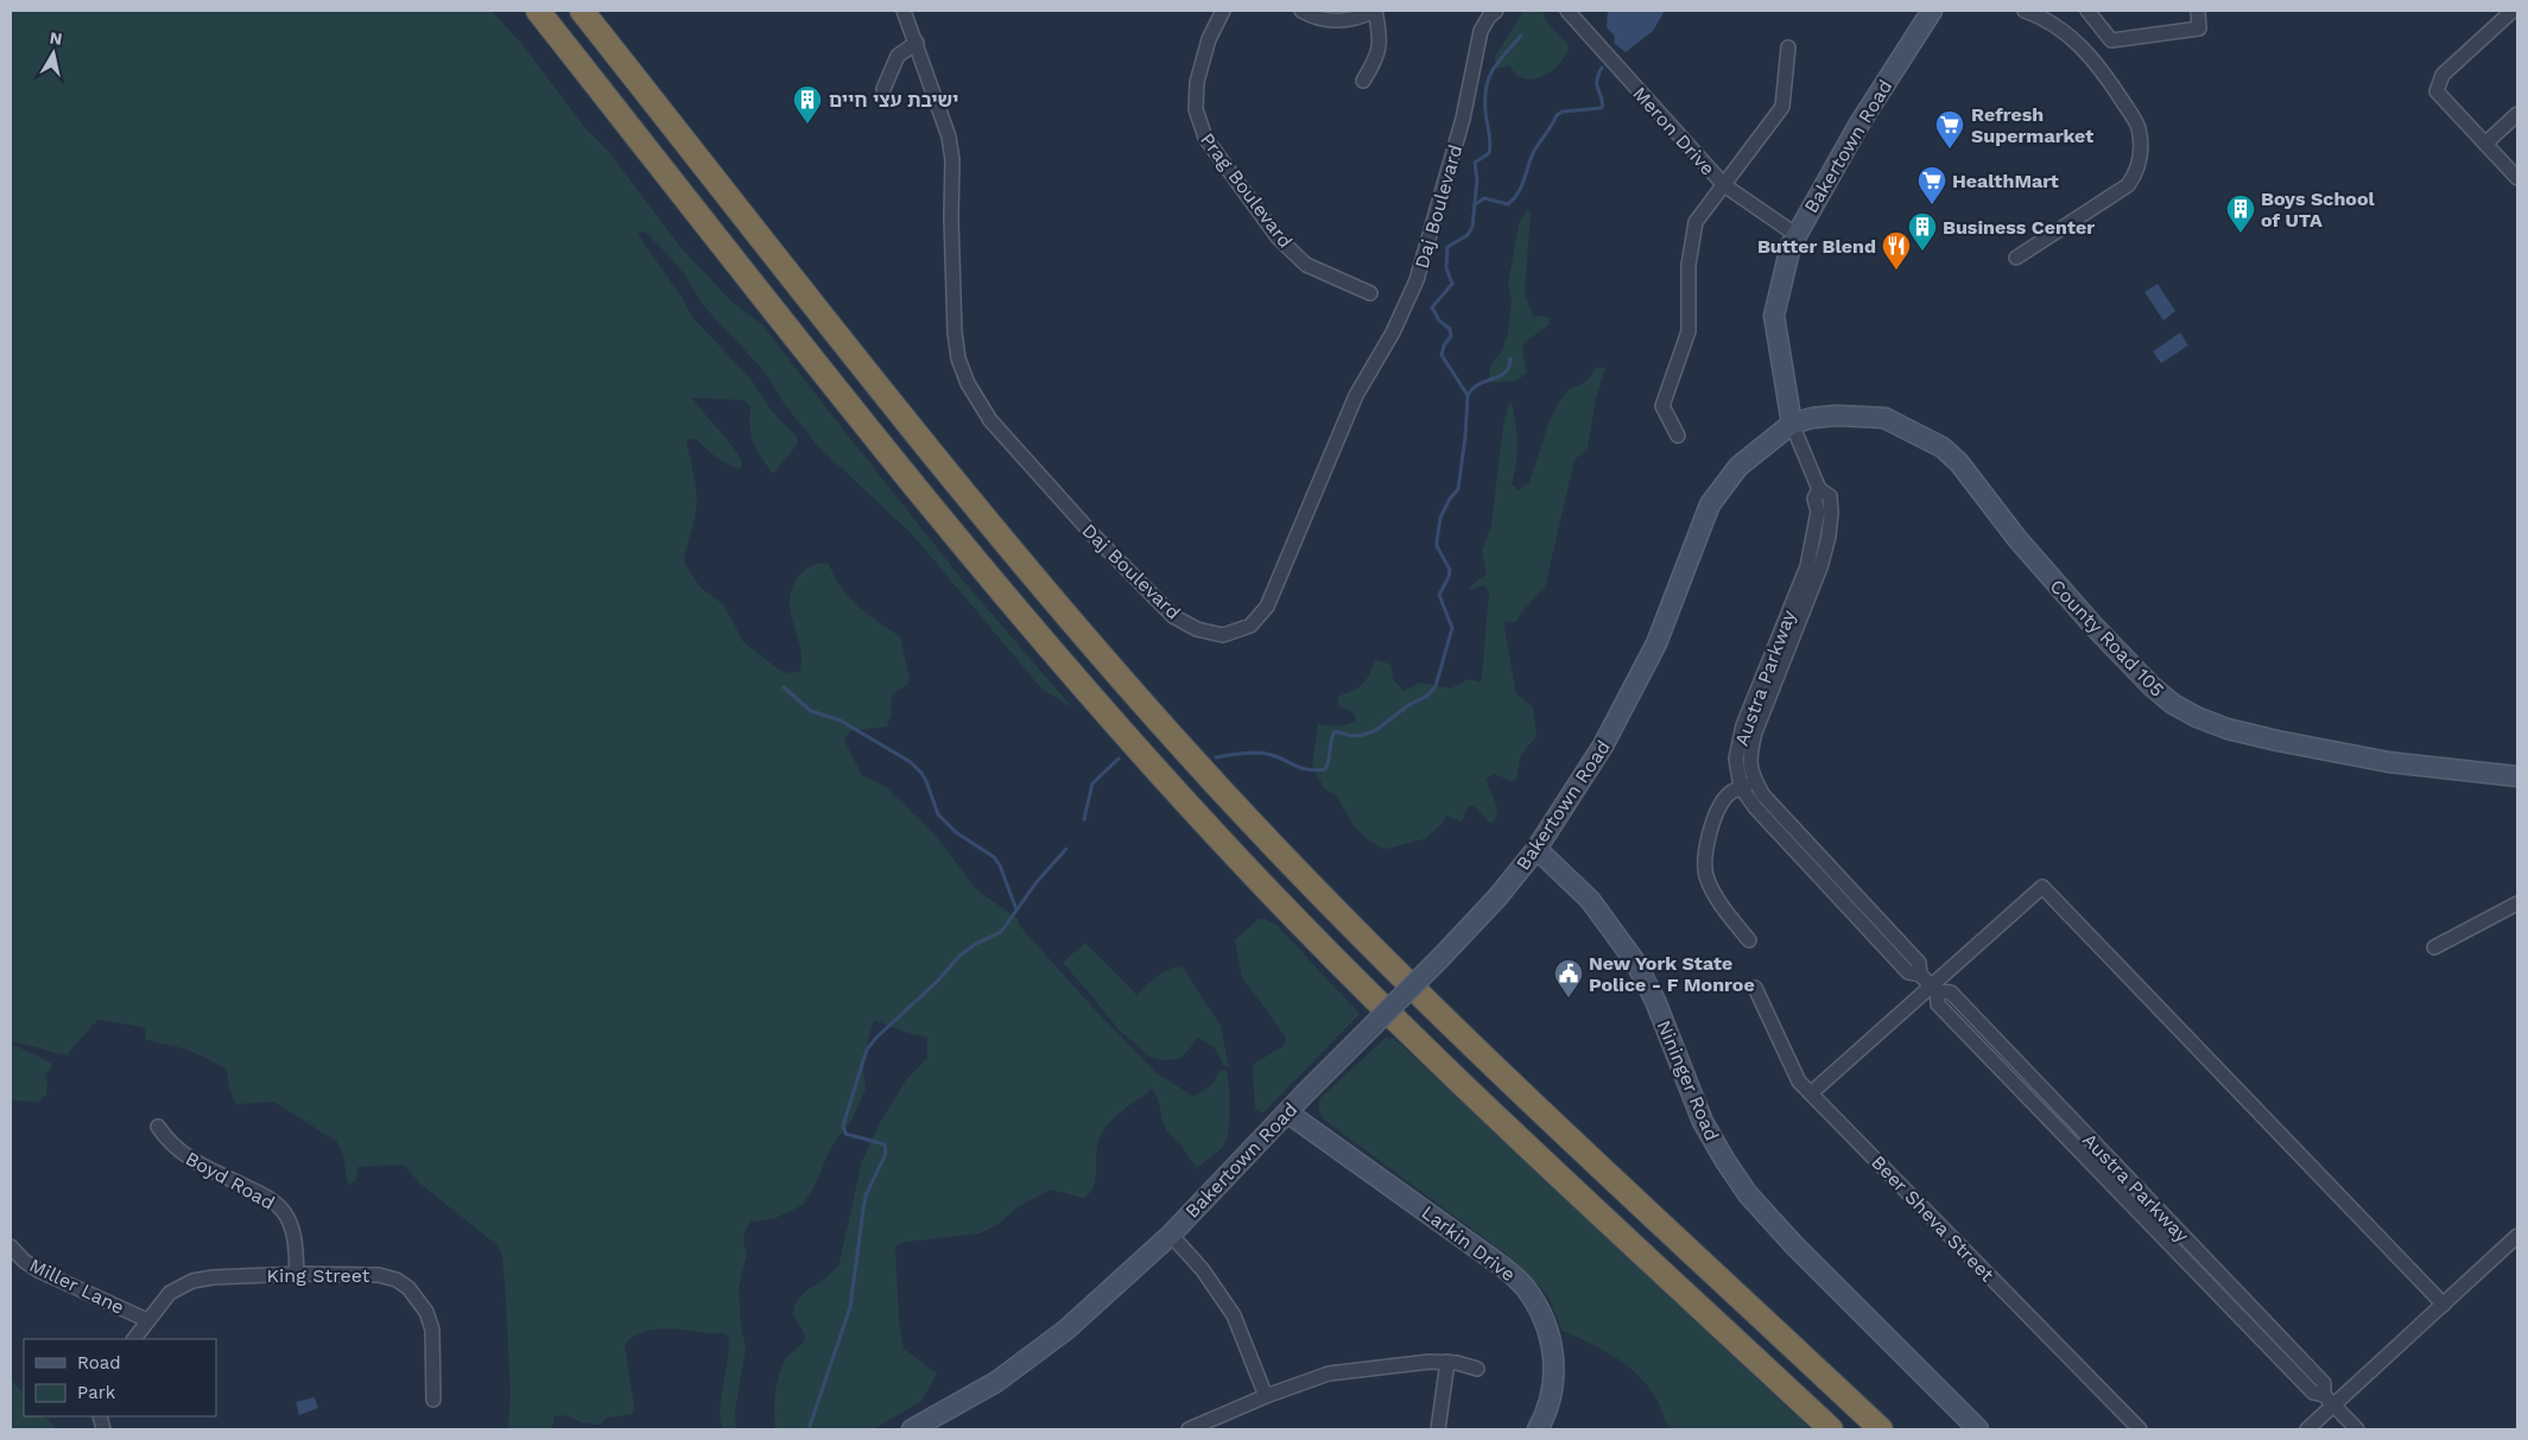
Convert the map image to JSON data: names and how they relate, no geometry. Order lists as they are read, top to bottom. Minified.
{"streets":{"main road":["Bakertown Road","County Road 105","Nininger Road","Larkin Drive"],"street":["Meron Drive","Prag Boulevard","Daj Boulevard","Austra Parkway","Boyd Road","Beer Sheva Street","King Street","Miller Lane"]},"crossings":[["Meron Drive","Bakertown Road"],["Bakertown Road","County Road 105"],["Bakertown Road","Austra Parkway"],["Bakertown Road","Nininger Road"],["Bakertown Road","Larkin Drive"],["County Road 105","Austra Parkway"],["Boyd Road","King Street"],["King Street","Miller Lane"]],"places":{"building":["ישיבת עצי חיים","Boys School of UTA","Business Center"],"supermarket":["Refresh Supermarket","HealthMart"],"restaurant":["Butter Blend"],"public building":["New York State Police - F Monroe"]},"legend":["Road","Park"],"north":"top"}
